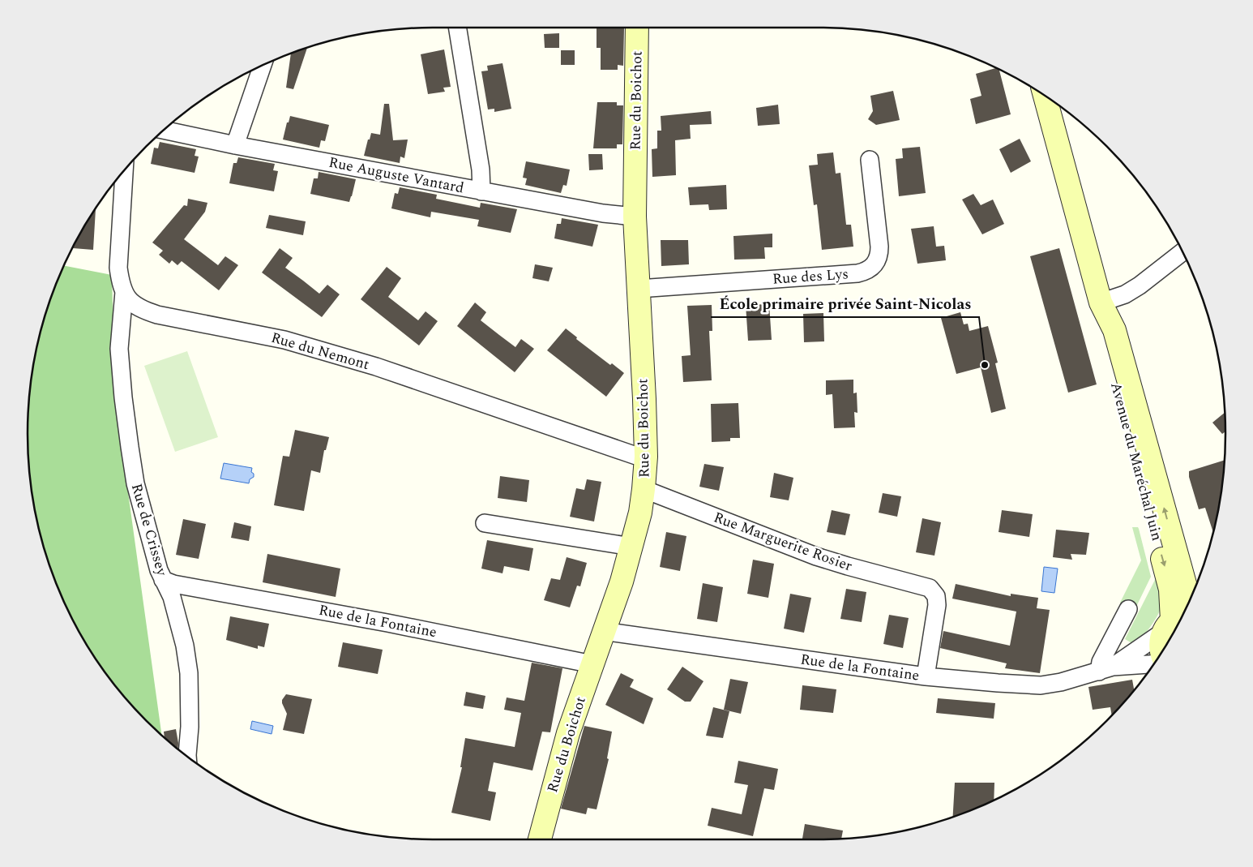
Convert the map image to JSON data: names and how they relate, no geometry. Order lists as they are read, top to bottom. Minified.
{"streets":{"main road":["Rue du Boichot","Avenue du Maréchal Juin"],"street":["Rue Auguste Vantard","Rue des Lys","Rue du Nemont","Rue de Crissey","Rue Marguerite Rosier","Rue de la Fontaine"]},"crossings":[["Rue du Boichot","Rue Auguste Vantard"],["Rue du Boichot","Rue des Lys"],["Rue du Boichot","Rue du Nemont"],["Rue du Boichot","Rue Marguerite Rosier"],["Rue du Boichot","Rue de la Fontaine"],["Rue du Nemont","Rue de Crissey"],["Avenue du Maréchal Juin","Rue de la Fontaine"],["Rue de Crissey","Rue de la Fontaine"],["Rue Marguerite Rosier","Rue de la Fontaine"]],"places":["École primaire privée Saint-Nicolas"]}
